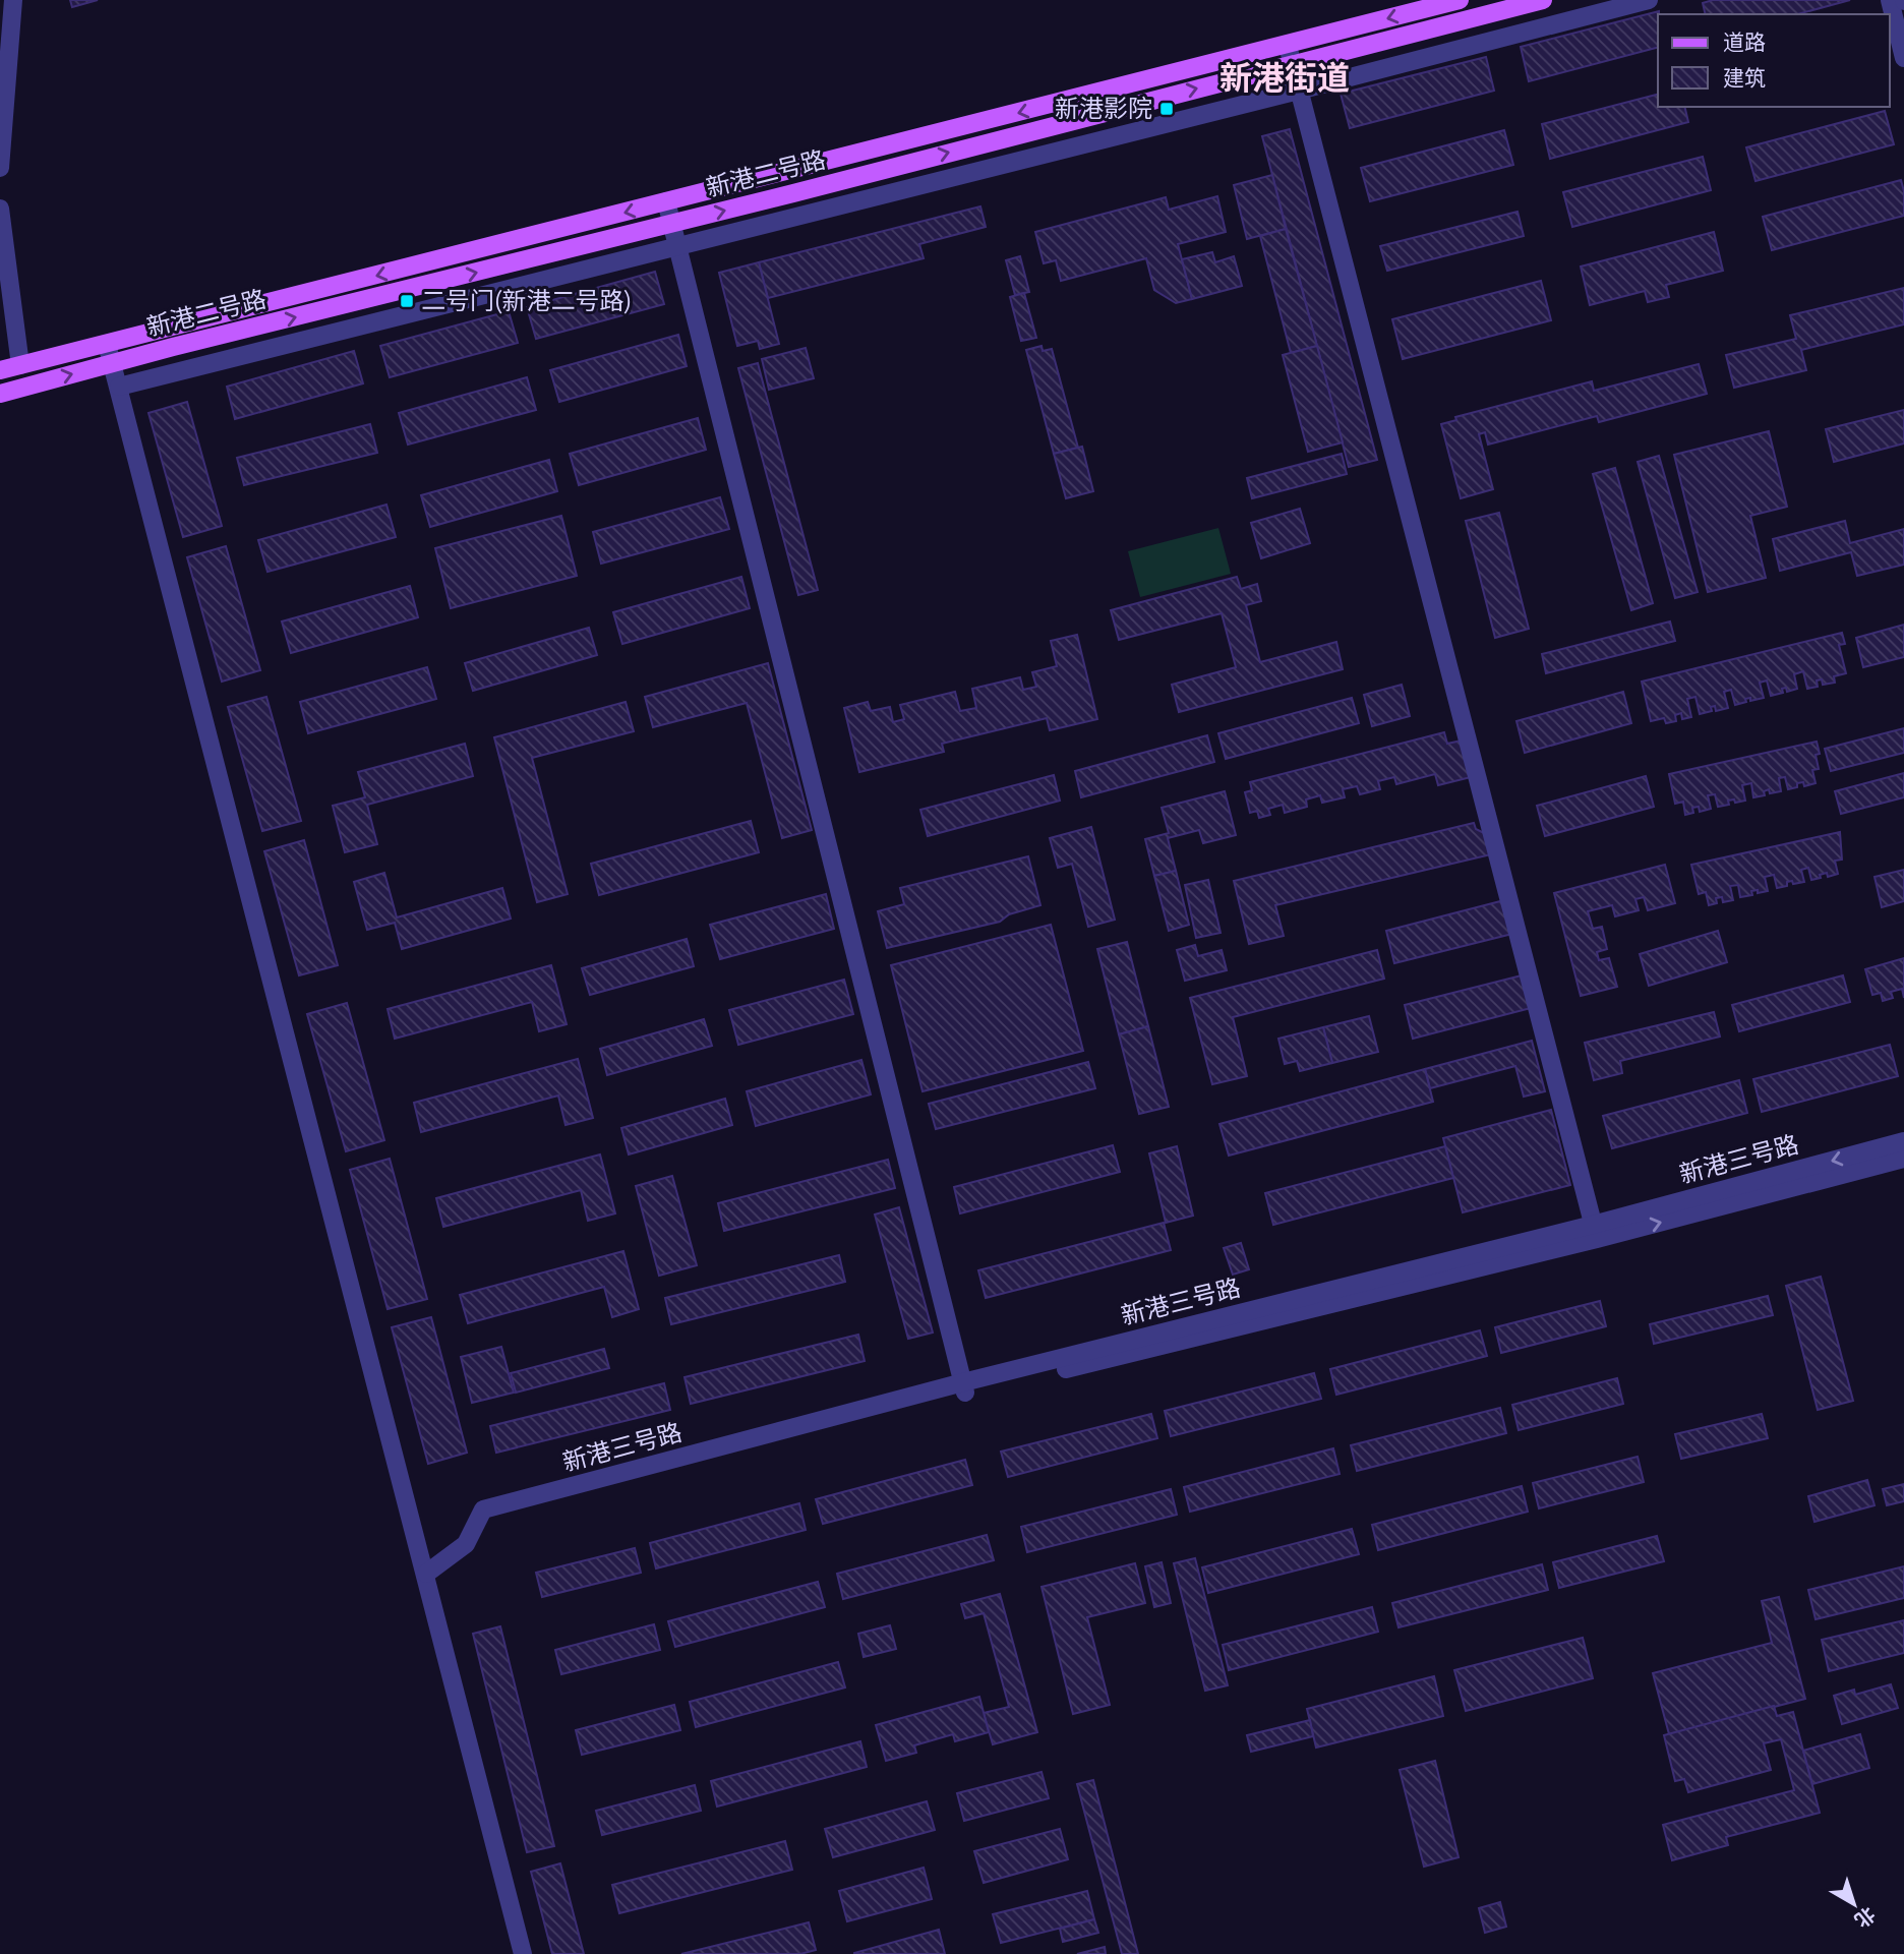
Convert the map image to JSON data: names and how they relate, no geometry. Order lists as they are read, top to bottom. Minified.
{"streets":{"main road":["新港二号路"],"street":["新港三号路"]},"districts":["新港街道"],"places":{"transit":["新港影院","二号门(新港二号路)"]},"legend":["道路","建筑"],"north":"bottom right"}
